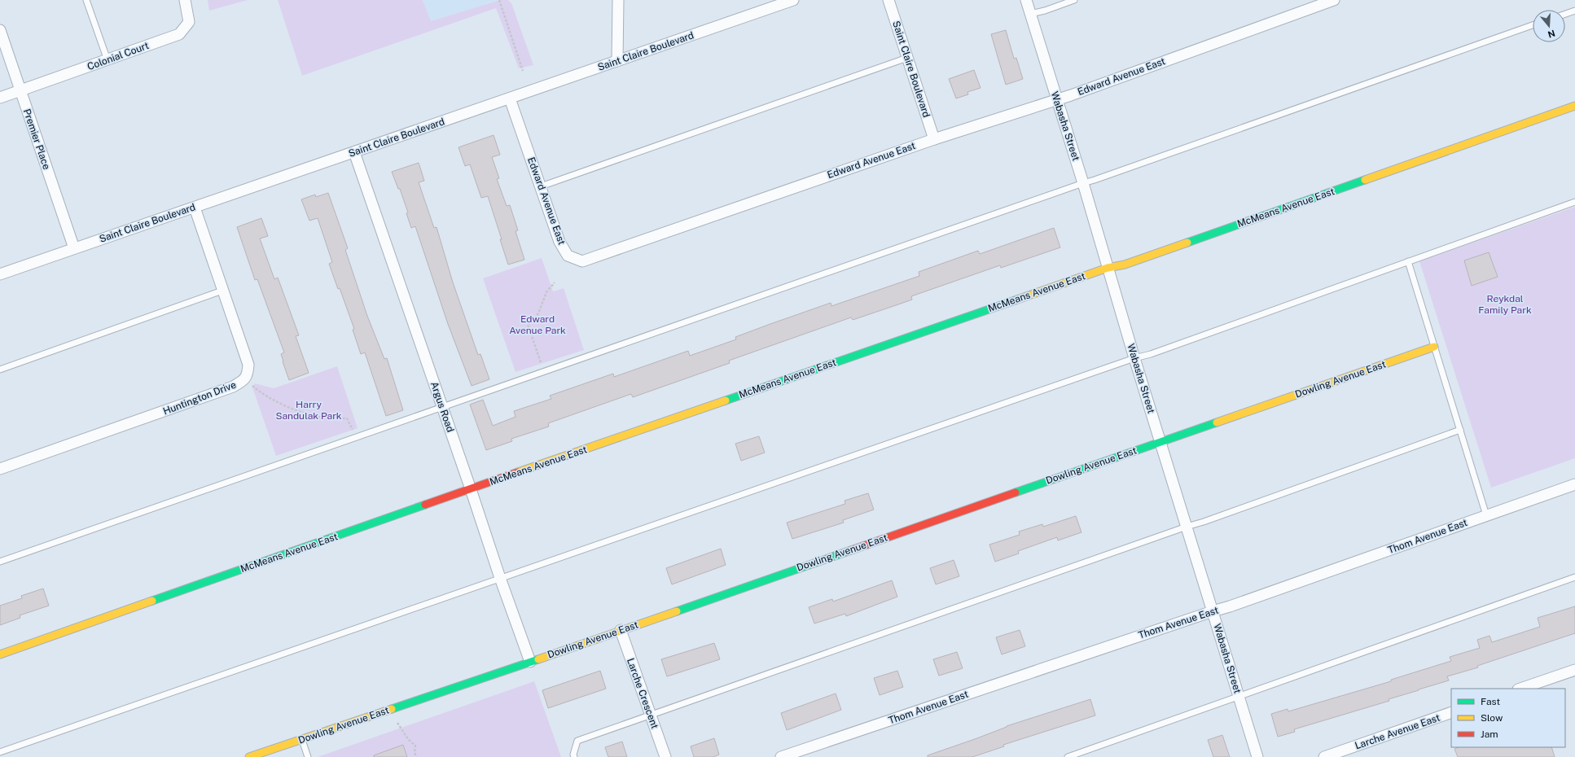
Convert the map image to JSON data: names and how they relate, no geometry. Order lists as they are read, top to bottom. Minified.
{"streets":{"street":["Saint Claire Boulevard","Colonial Court","Edward Avenue East","Wabasha Street","Premier Place","McMeans Avenue East","Dowling Avenue East","Huntington Drive","Argus Road","Thom Avenue East","Larche Crescent","Larche Avenue East"]},"crossings":[["Saint Claire Boulevard","Edward Avenue East"],["Saint Claire Boulevard","Premier Place"],["Saint Claire Boulevard","Huntington Drive"],["Saint Claire Boulevard","Argus Road"],["Colonial Court","Premier Place"],["Edward Avenue East","Wabasha Street"],["Wabasha Street","McMeans Avenue East"],["Wabasha Street","Dowling Avenue East"],["Wabasha Street","Thom Avenue East"],["McMeans Avenue East","Argus Road"],["Dowling Avenue East","Argus Road"],["Dowling Avenue East","Larche Crescent"]],"parks":["Reykdal Family Park","Edward Avenue Park","Harry Sandulak Park"],"legend":["Fast","Slow","Jam"],"north":"bottom"}
